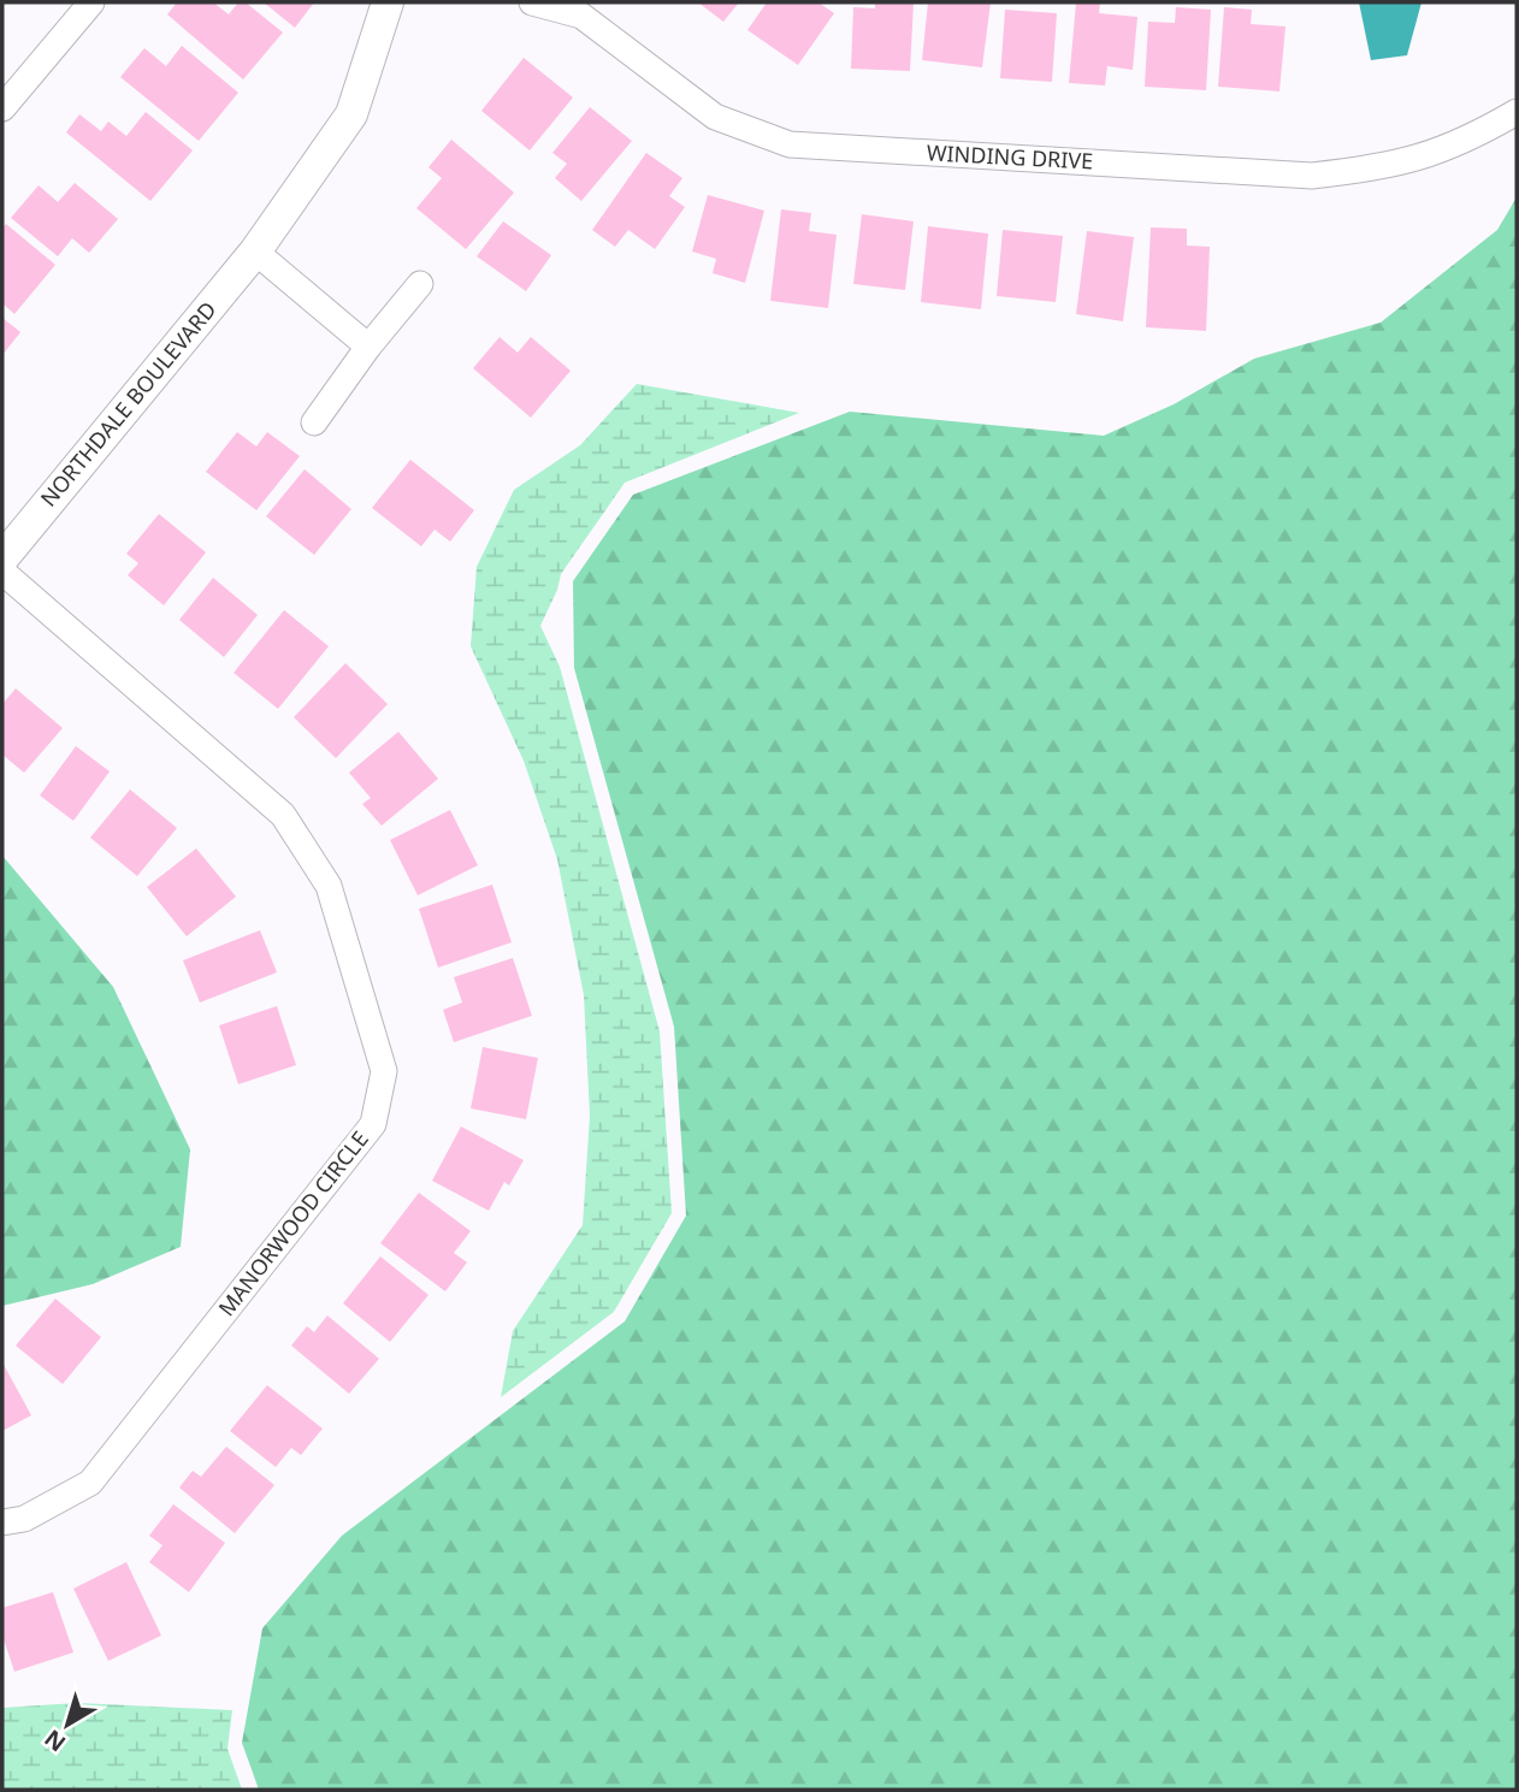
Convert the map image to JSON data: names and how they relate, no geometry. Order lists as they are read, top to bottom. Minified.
{"streets":{"street":["WINDING DRIVE","NORTHDALE BOULEVARD","MANORWOOD CIRCLE"]},"north":"bottom left"}
